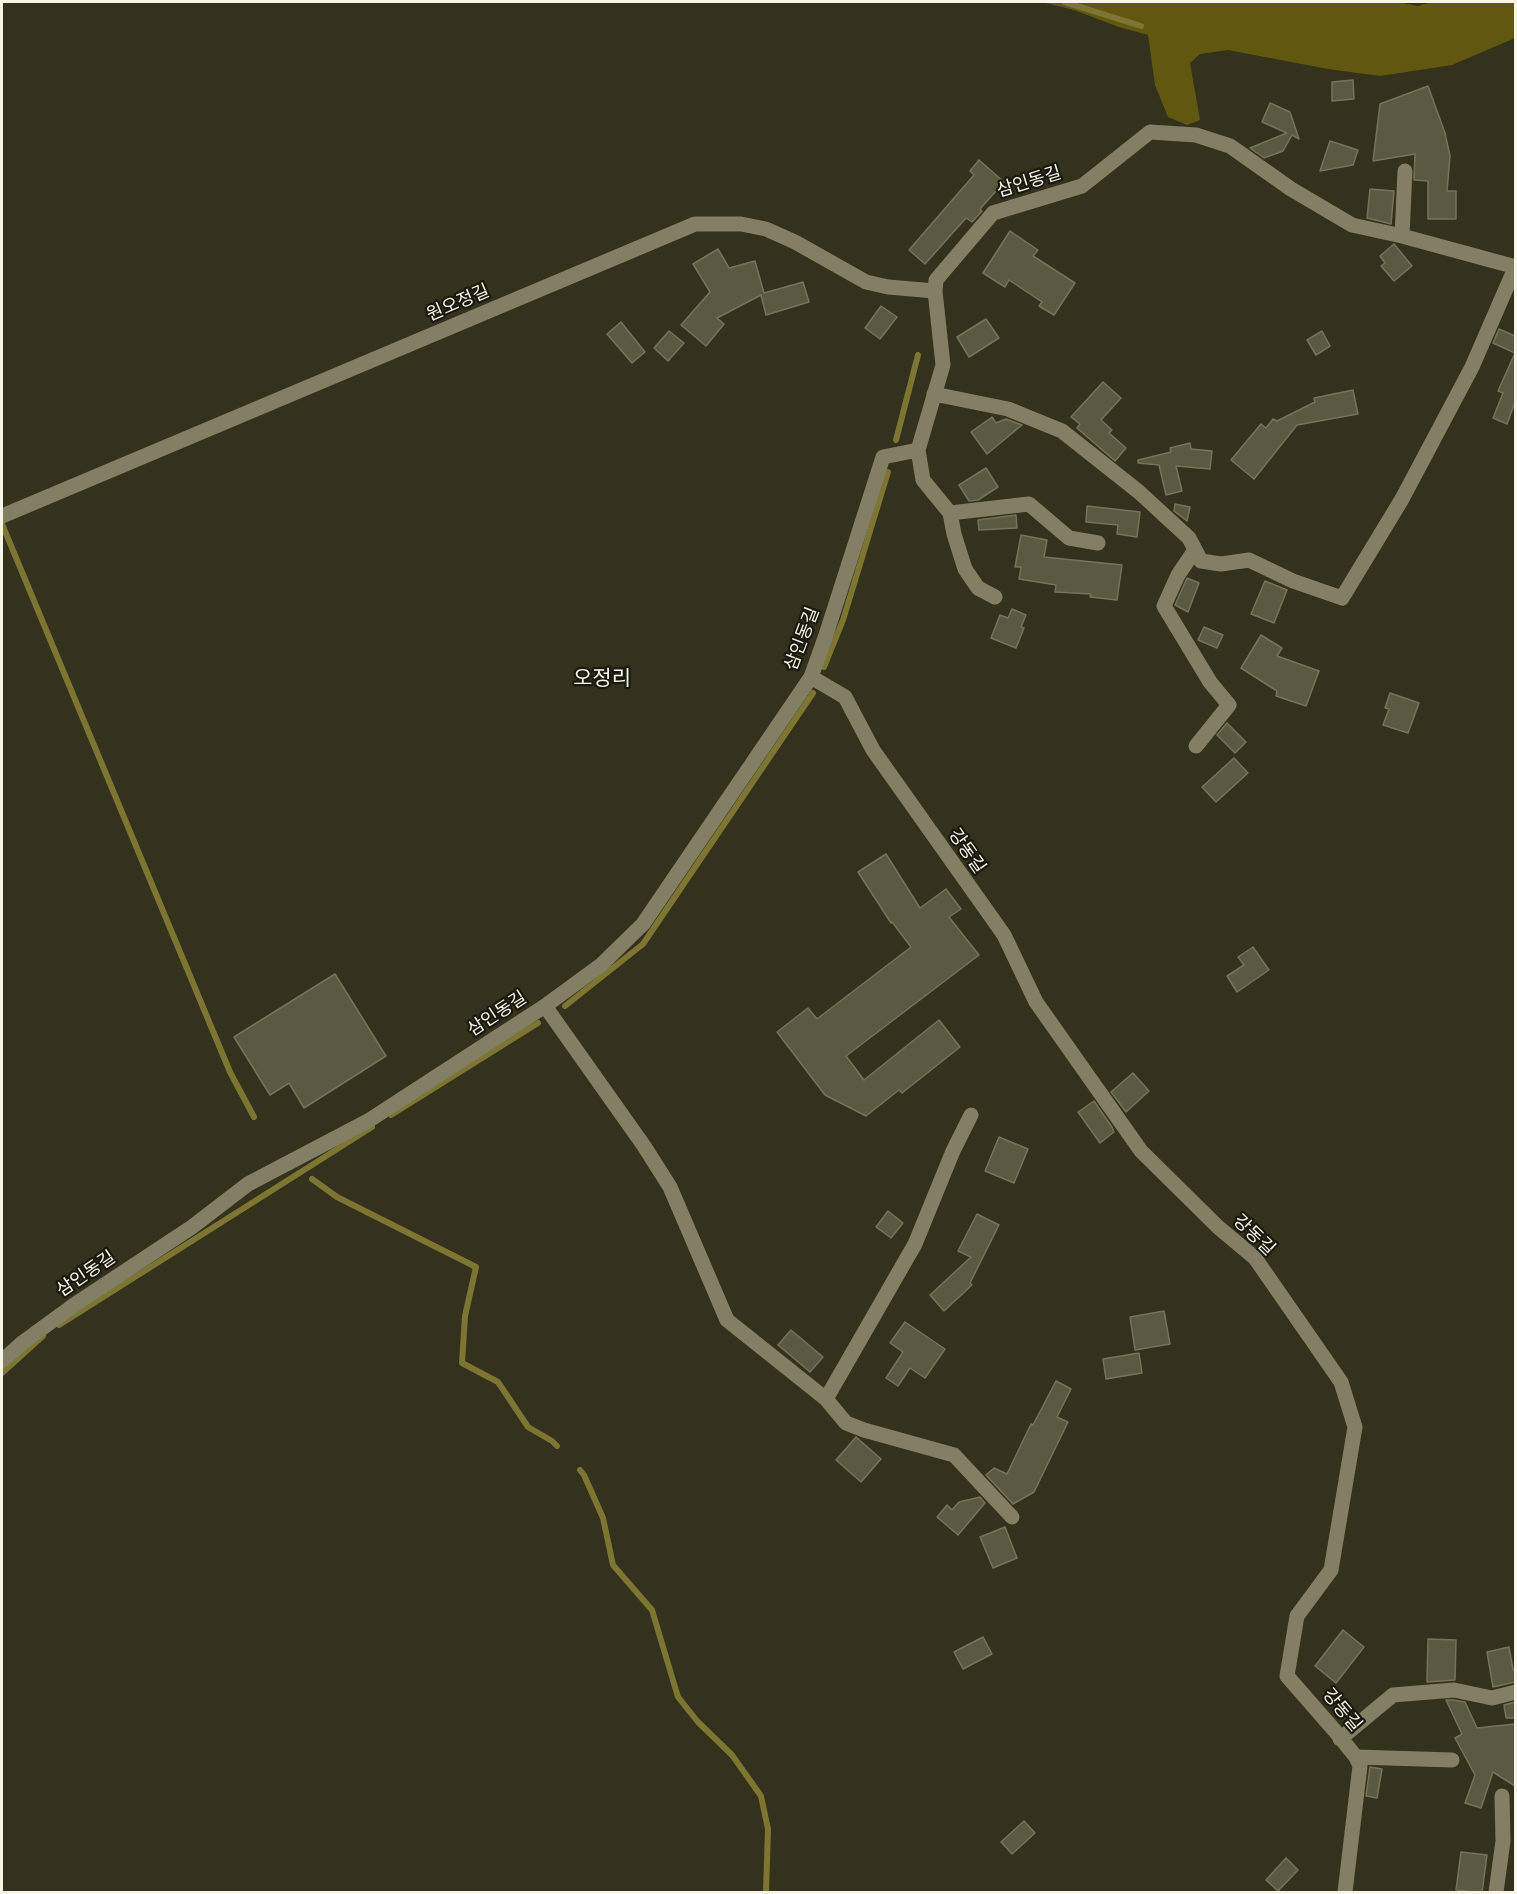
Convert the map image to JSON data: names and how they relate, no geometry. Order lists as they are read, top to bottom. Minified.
{"streets":{"street":["삼인동길","원오정길","강동길"]},"crossings":[["삼인동길","원오정길"],["삼인동길","강동길"]],"districts":["오정리"]}
